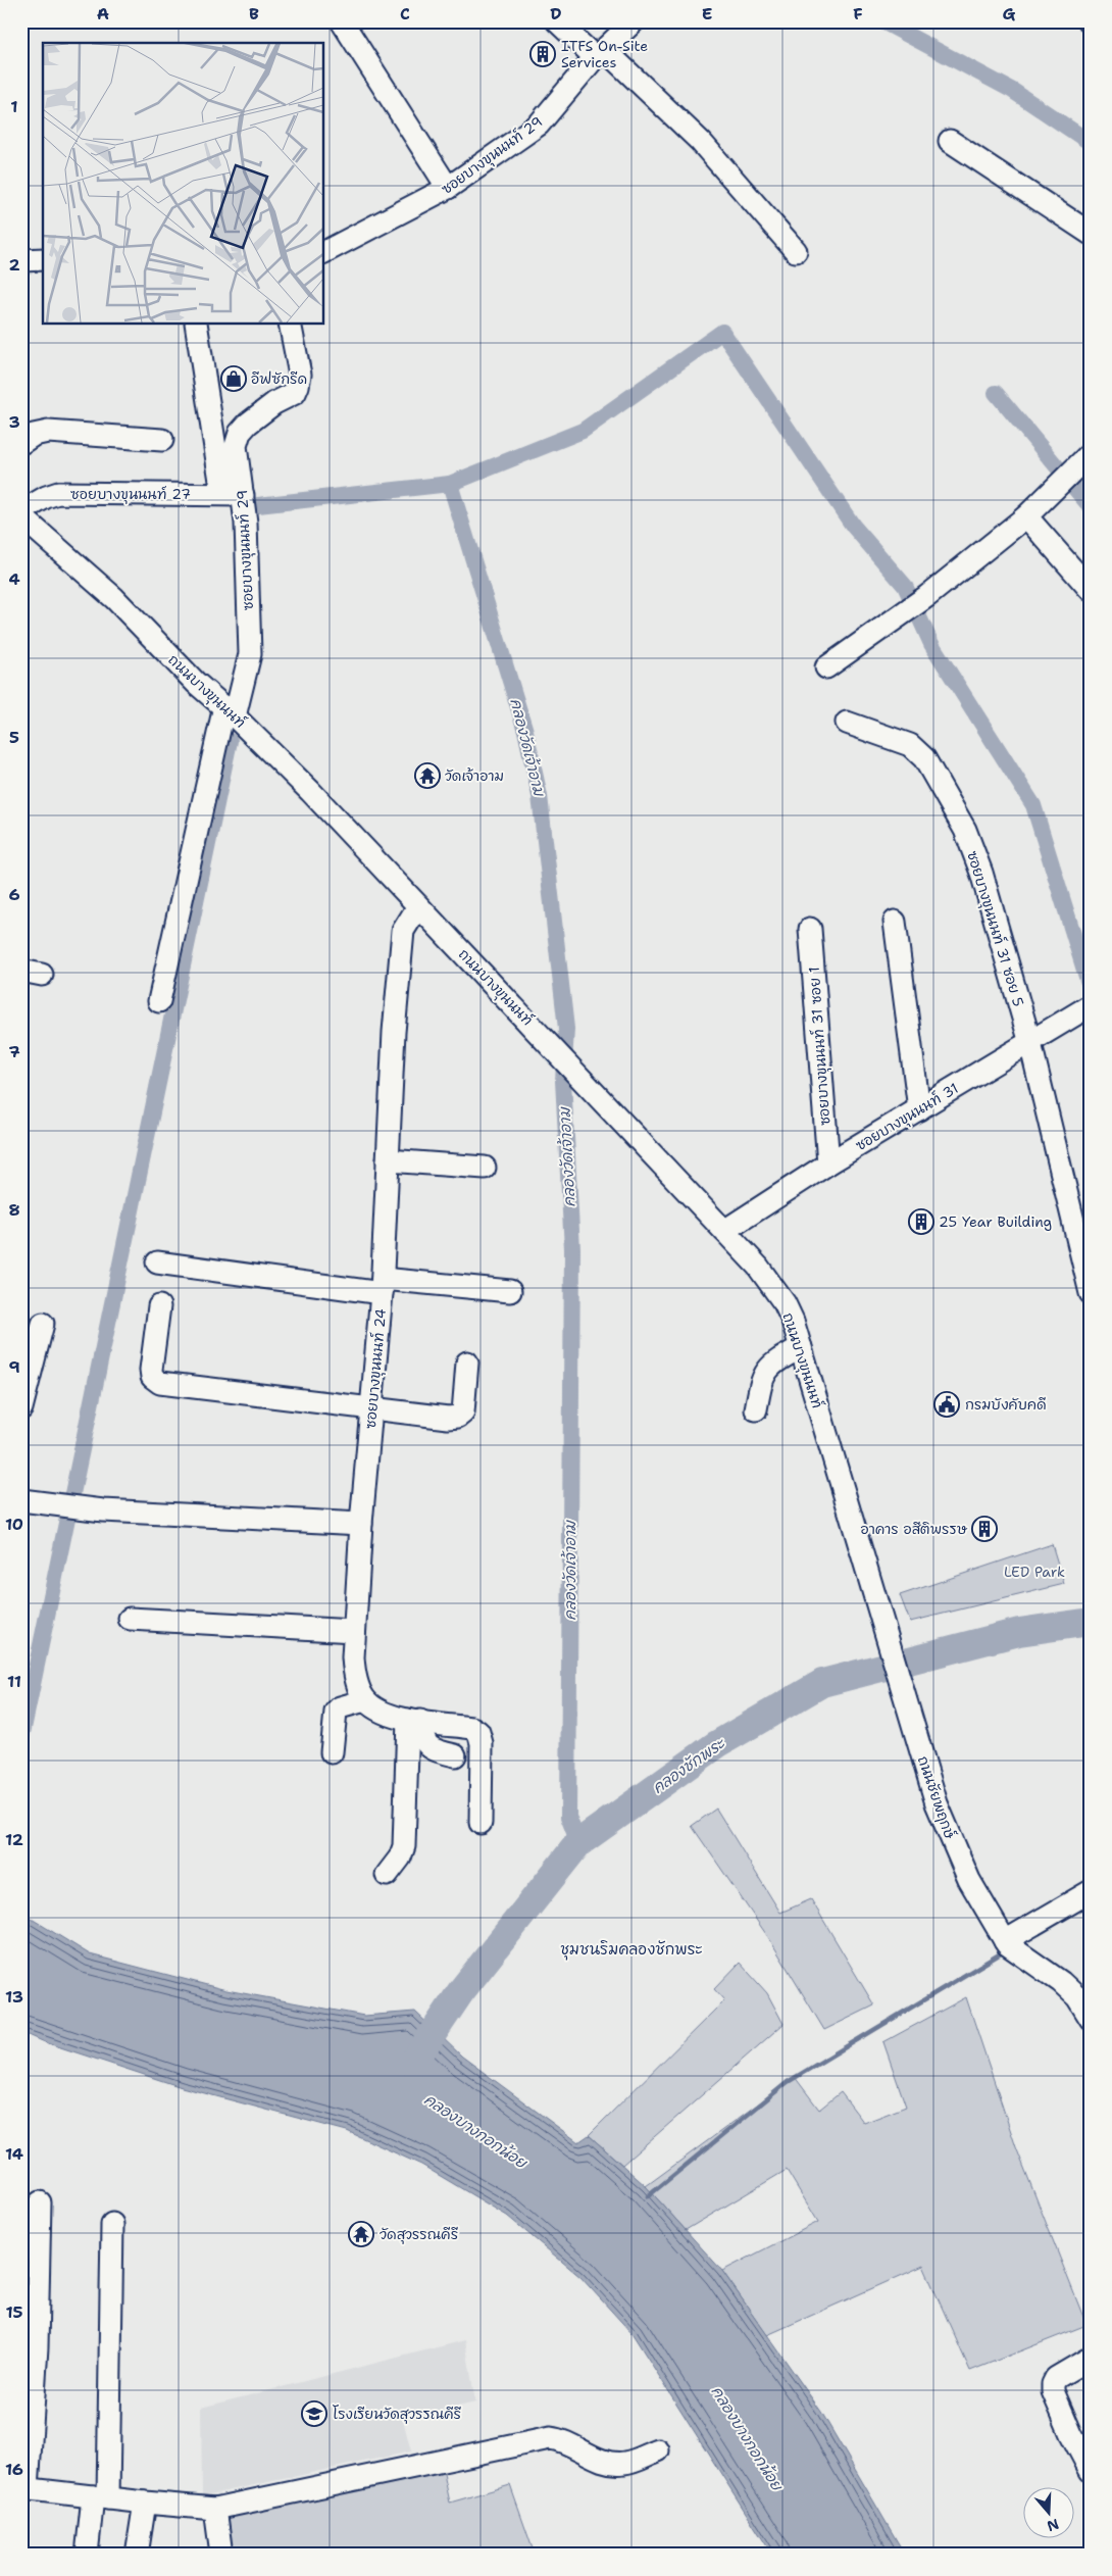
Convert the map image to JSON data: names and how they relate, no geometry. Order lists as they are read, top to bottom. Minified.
{"streets":{"street":["ซอยบางขุนนนท์ 29","ซอยบางขุนนนท์ 27","ถนนบางขุนนนท์","ซอยบางขุนนนท์ 31 ซอย 5","ซอยบางขุนนนท์ 31 ซอย 1","ซอยบางขุนนนท์ 31","ซอยบางขุนนนท์ 24","ถนนชัยพฤกษ์"]},"crossings":[["ซอยบางขุนนนท์ 29","ซอยบางขุนนนท์ 27"],["ซอยบางขุนนนท์ 29","ถนนบางขุนนนท์"],["ถนนบางขุนนนท์","ซอยบางขุนนนท์ 31"],["ถนนบางขุนนนท์","ซอยบางขุนนนท์ 24"],["ถนนบางขุนนนท์","ถนนชัยพฤกษ์"],["ซอยบางขุนนนท์ 31 ซอย 5","ซอยบางขุนนนท์ 31"],["ซอยบางขุนนนท์ 31 ซอย 1","ซอยบางขุนนนท์ 31"]],"districts":["ชุมชนริมคลองชักพระ"],"water":["คลองวัดเจ้าอาม","คลองชักพระ","คลองบางกอกน้อย"],"parks":["LED Park"],"places":{"building":["ITFS On-Site Services","25 Year Building","อาคาร อสีติพรรษ"],"shop":["อีฟซักรีด"],"temple":["วัดเจ้าอาม","วัดสุวรรณคีรี"],"public building":["กรมบังคับคดี"],"school or university":["โรงเรียนวัดสุวรรณคีรี"]},"north":"bottom","grid":{"columns":["A","B","C","D","E","F","G"],"rows":["1","2","3","4","5","6","7","8","9","10","11","12","13","14","15","16"]}}
